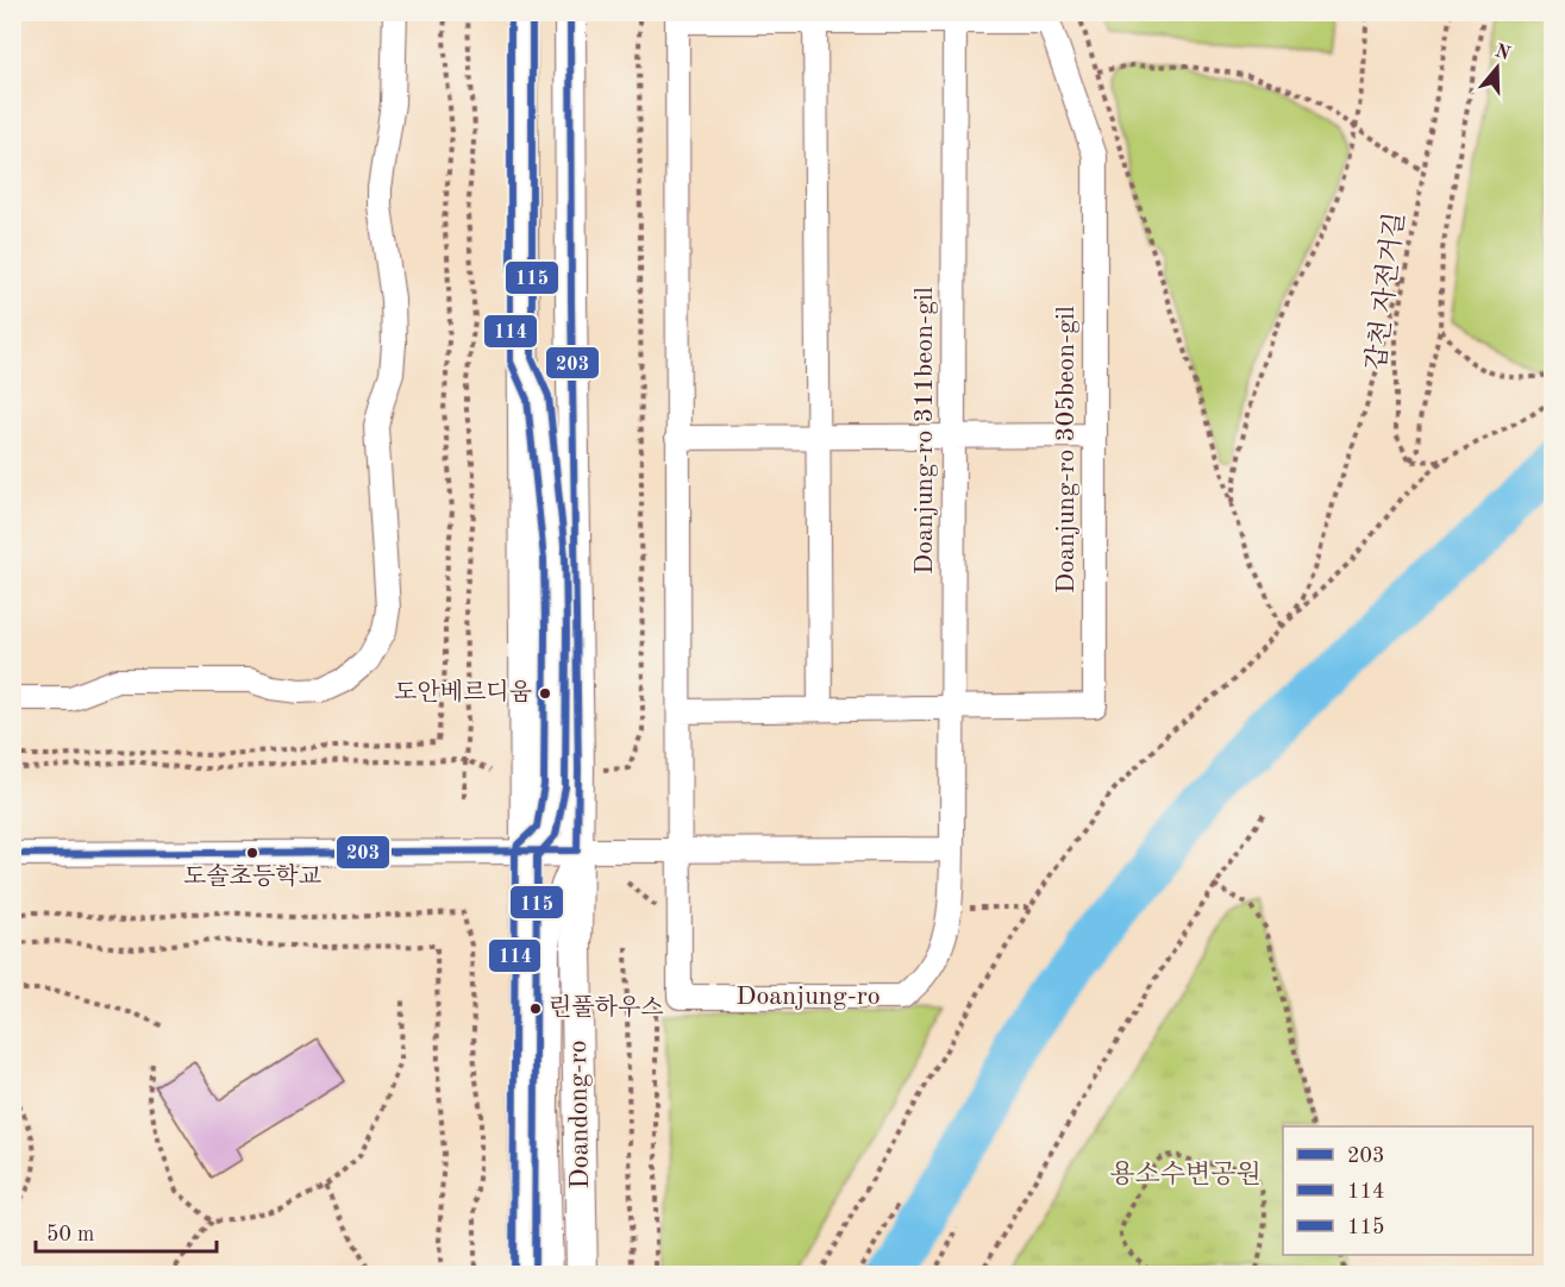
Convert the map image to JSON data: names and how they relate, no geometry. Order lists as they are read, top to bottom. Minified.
{"streets":{"main road":["Doandong-ro"],"street":["Doanjung-ro 311beon-gil","Doanjung-ro 305beon-gil","Doanjung-ro"],"path":["갑천 자전거길"]},"crossings":[["Doanjung-ro 311beon-gil","Doanjung-ro 305beon-gil"],["Doanjung-ro 311beon-gil","Doanjung-ro"]],"parks":["용소수변공원"],"places":["도안베르디움","도솔초등학교","린풀하우스"],"lines":["transit line 203","transit line 114","transit line 115"],"legend":["203","114","115"],"scale_bar":"50 m","north":"top"}
